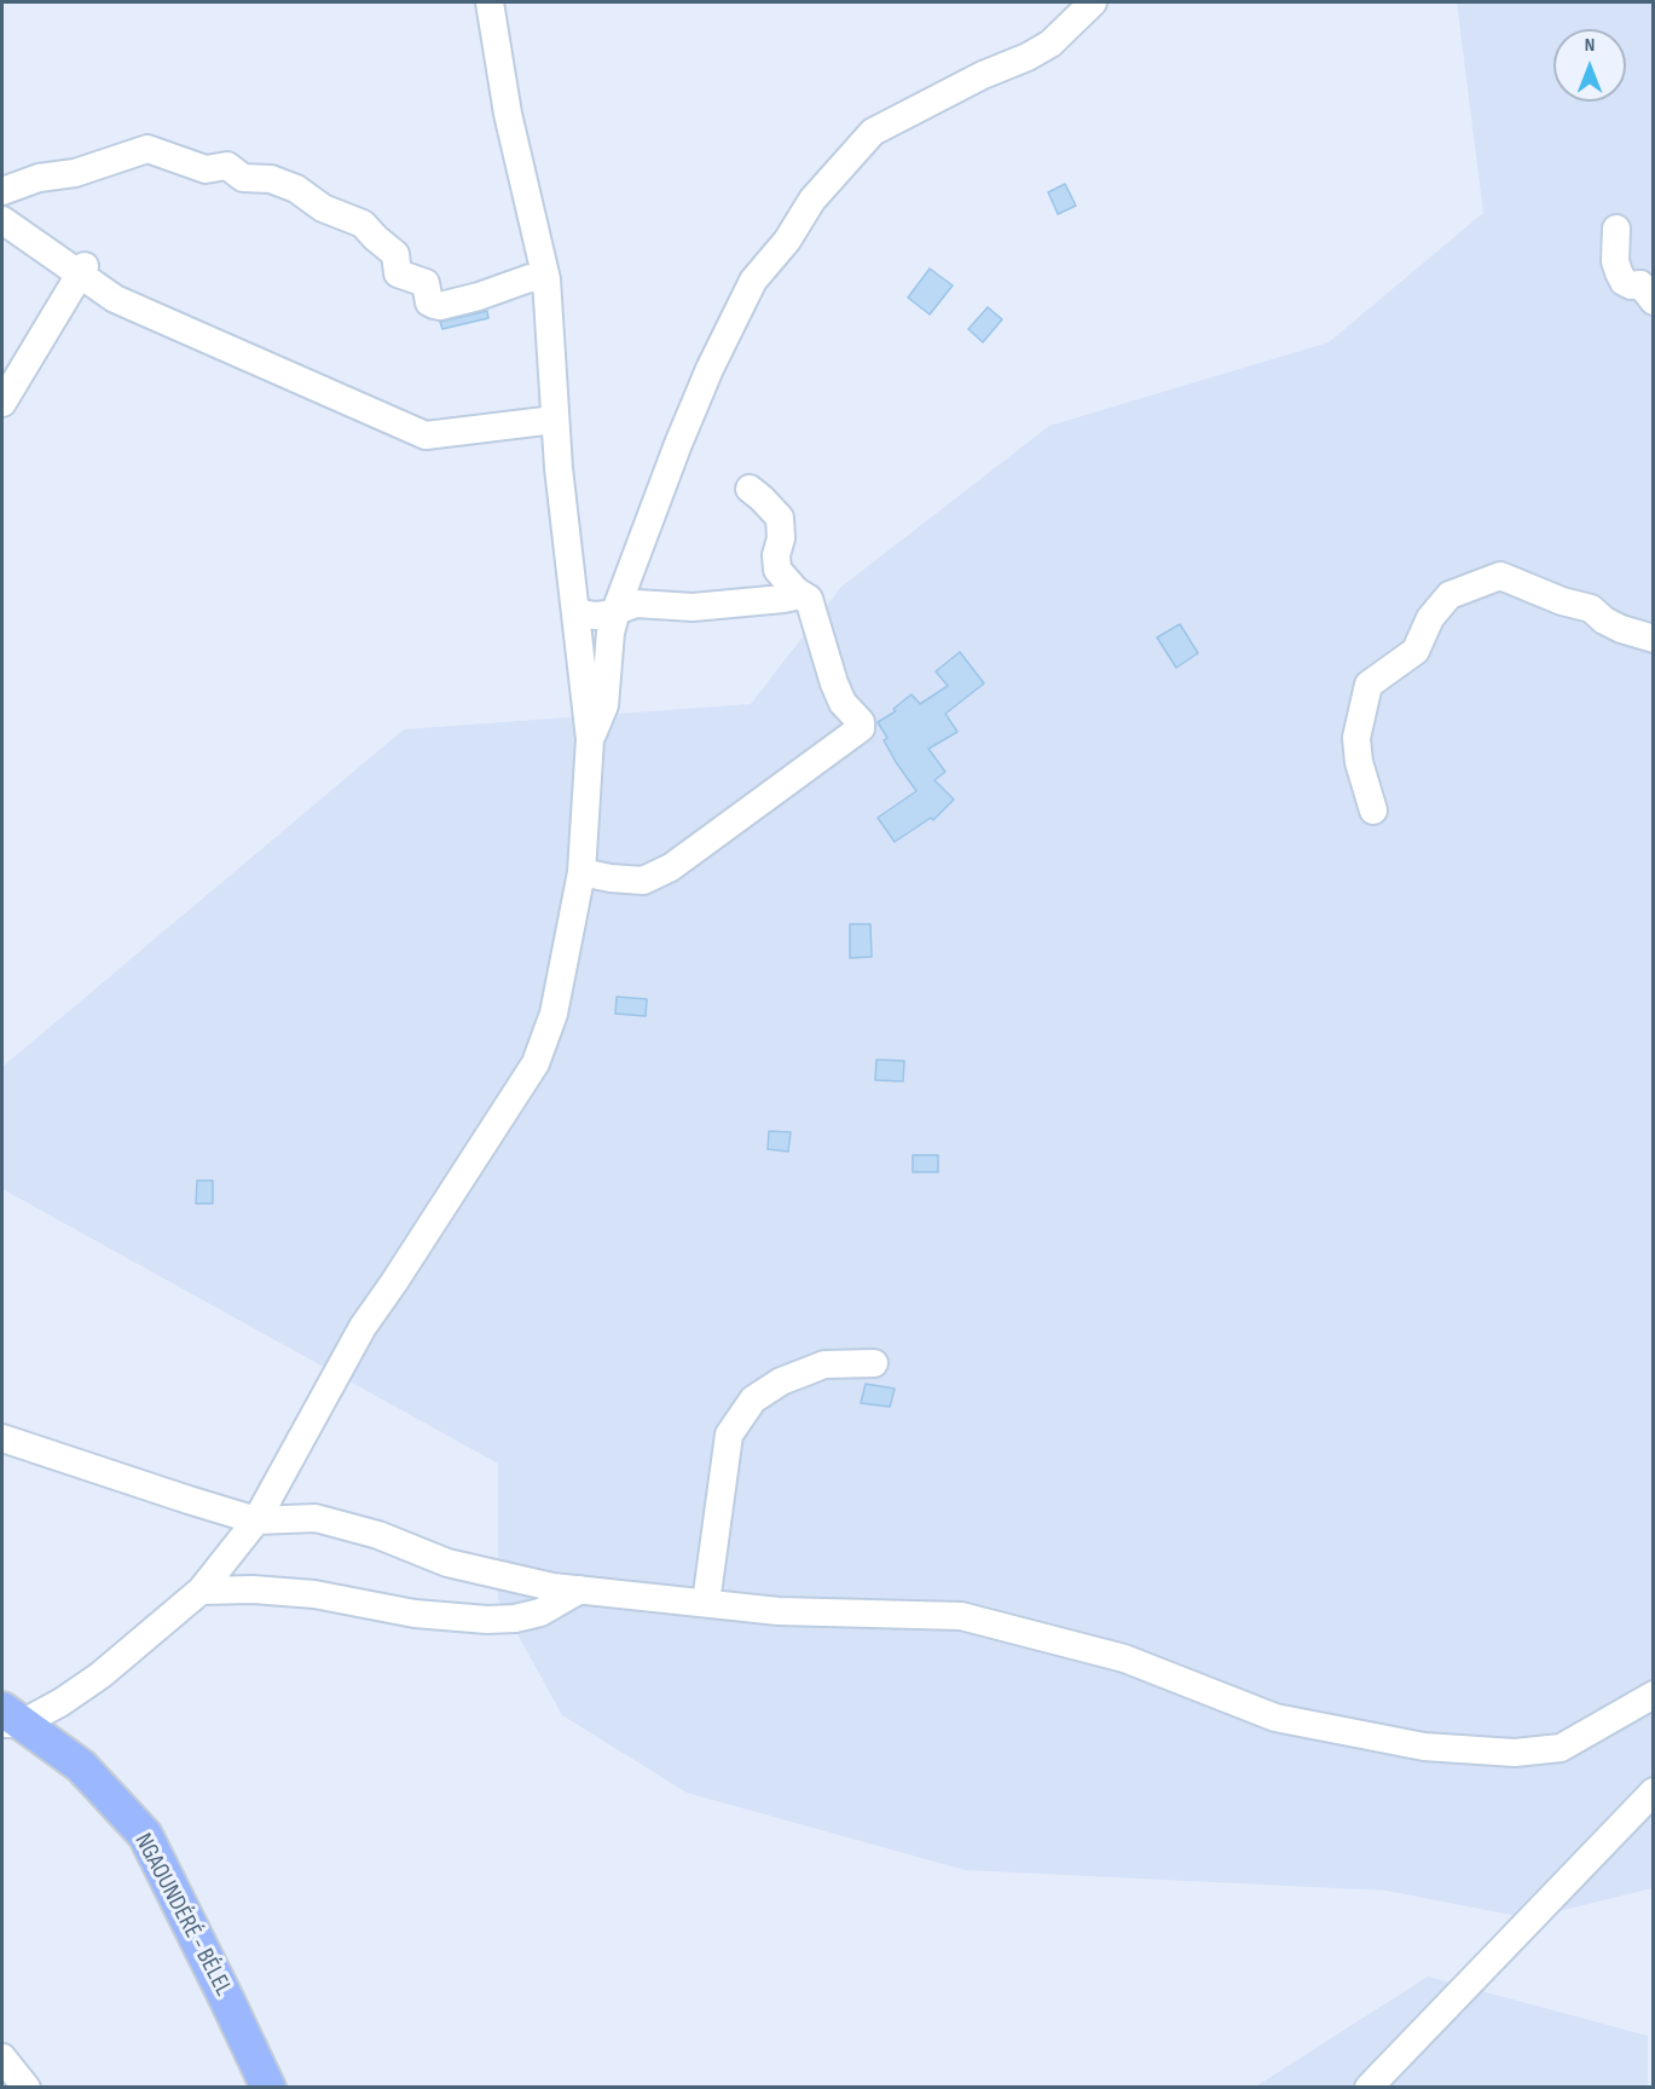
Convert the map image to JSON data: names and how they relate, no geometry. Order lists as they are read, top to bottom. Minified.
{"streets":{"main road":["NGAOUNDÉRÉ - BÉLEL"]},"north":"top"}
